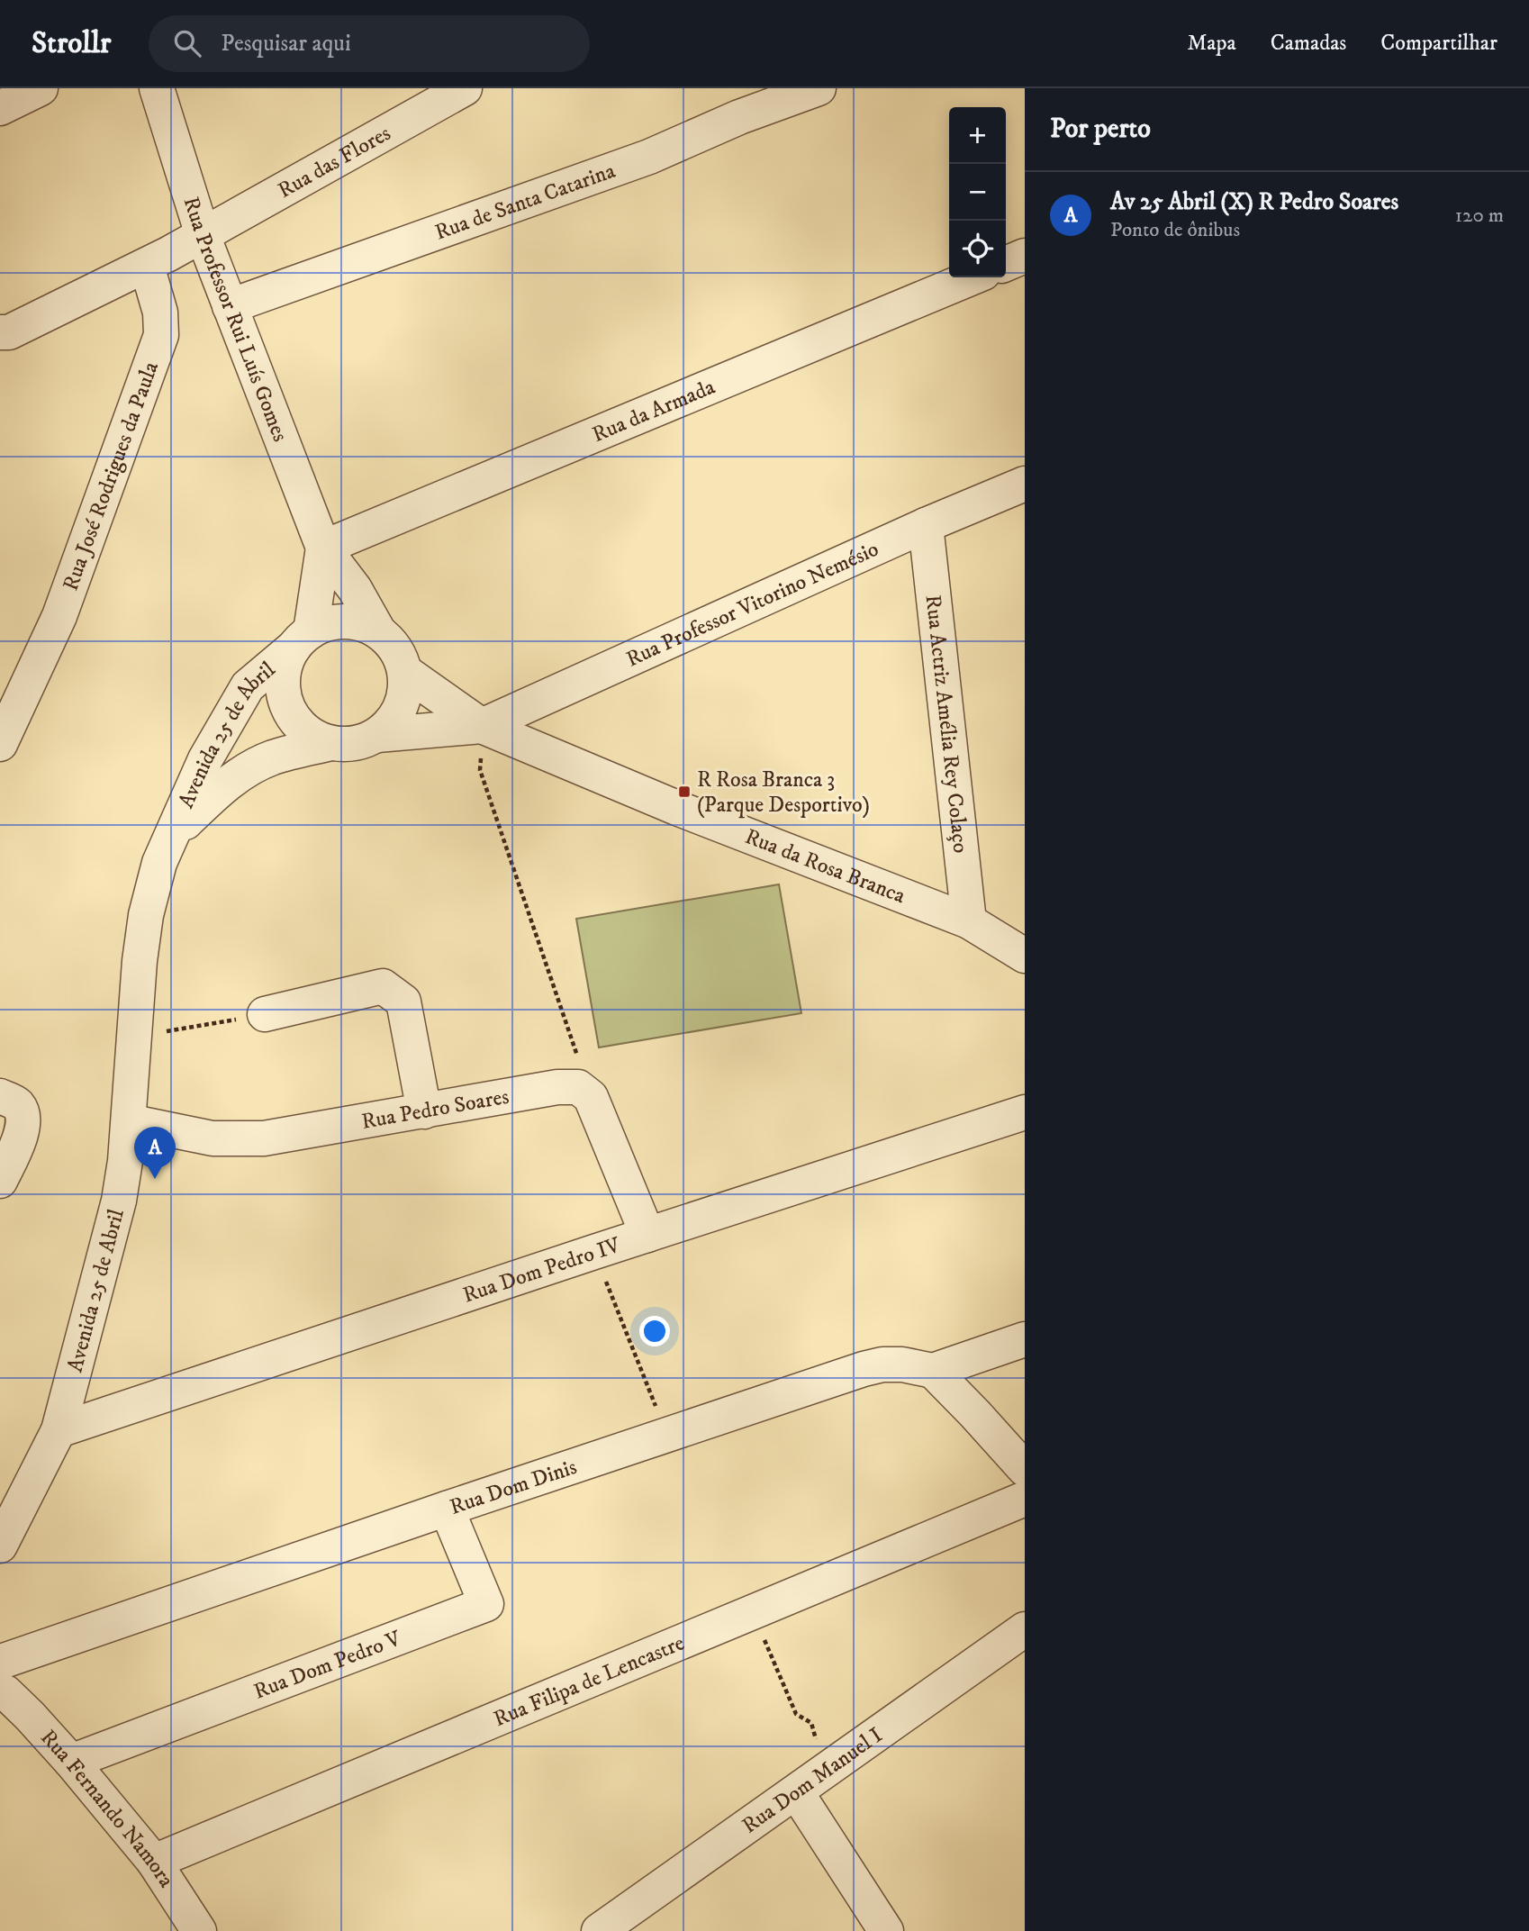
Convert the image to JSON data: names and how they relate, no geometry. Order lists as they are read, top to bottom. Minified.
{"streets":{"street":["Rua das Flores","Rua de Santa Catarina","Rua Professor Rui Luís Gomes","Rua da Armada","Rua José Rodrigues da Paula","Rua Professor Vitorino Nemésio","Rua Actriz Amélia Rey Colaço","Avenida 25 de Abril","Rua da Rosa Branca","Rua Pedro Soares","Rua Dom Pedro IV","Rua Dom Dinis","Rua Dom Pedro V","Rua Filipa de Lencastre","Rua Dom Manuel I","Rua Fernando Namora"]},"crossings":[["Rua das Flores","Rua Professor Rui Luís Gomes"],["Rua das Flores","Rua José Rodrigues da Paula"],["Rua de Santa Catarina","Rua Professor Rui Luís Gomes"],["Rua Professor Rui Luís Gomes","Rua da Armada"],["Rua Professor Rui Luís Gomes","Avenida 25 de Abril"],["Rua Professor Rui Luís Gomes","Rua da Rosa Branca"],["Rua Professor Vitorino Nemésio","Rua Actriz Amélia Rey Colaço"],["Rua Professor Vitorino Nemésio","Rua da Rosa Branca"],["Rua Actriz Amélia Rey Colaço","Rua da Rosa Branca"],["Avenida 25 de Abril","Rua da Rosa Branca"],["Avenida 25 de Abril","Rua Pedro Soares"],["Avenida 25 de Abril","Rua Dom Pedro IV"],["Rua Dom Dinis","Rua Dom Pedro V"],["Rua Dom Dinis","Rua Fernando Namora"],["Rua Dom Pedro V","Rua Fernando Namora"],["Rua Filipa de Lencastre","Rua Fernando Namora"]],"places":{"transit":["R Rosa Branca 3 (Parque Desportivo)"]},"page":{"header":"Strollr","search":"Pesquisar aqui","nav":["Mapa","Camadas","Compartilhar"],"heading":"Por perto","map_buttons":["+","−"],"list":[{"mark":"A","name":"Av 25 Abril (X) R Pedro Soares","note":"Ponto de ônibus","value":"120 m"}],"pins":"A"}}
